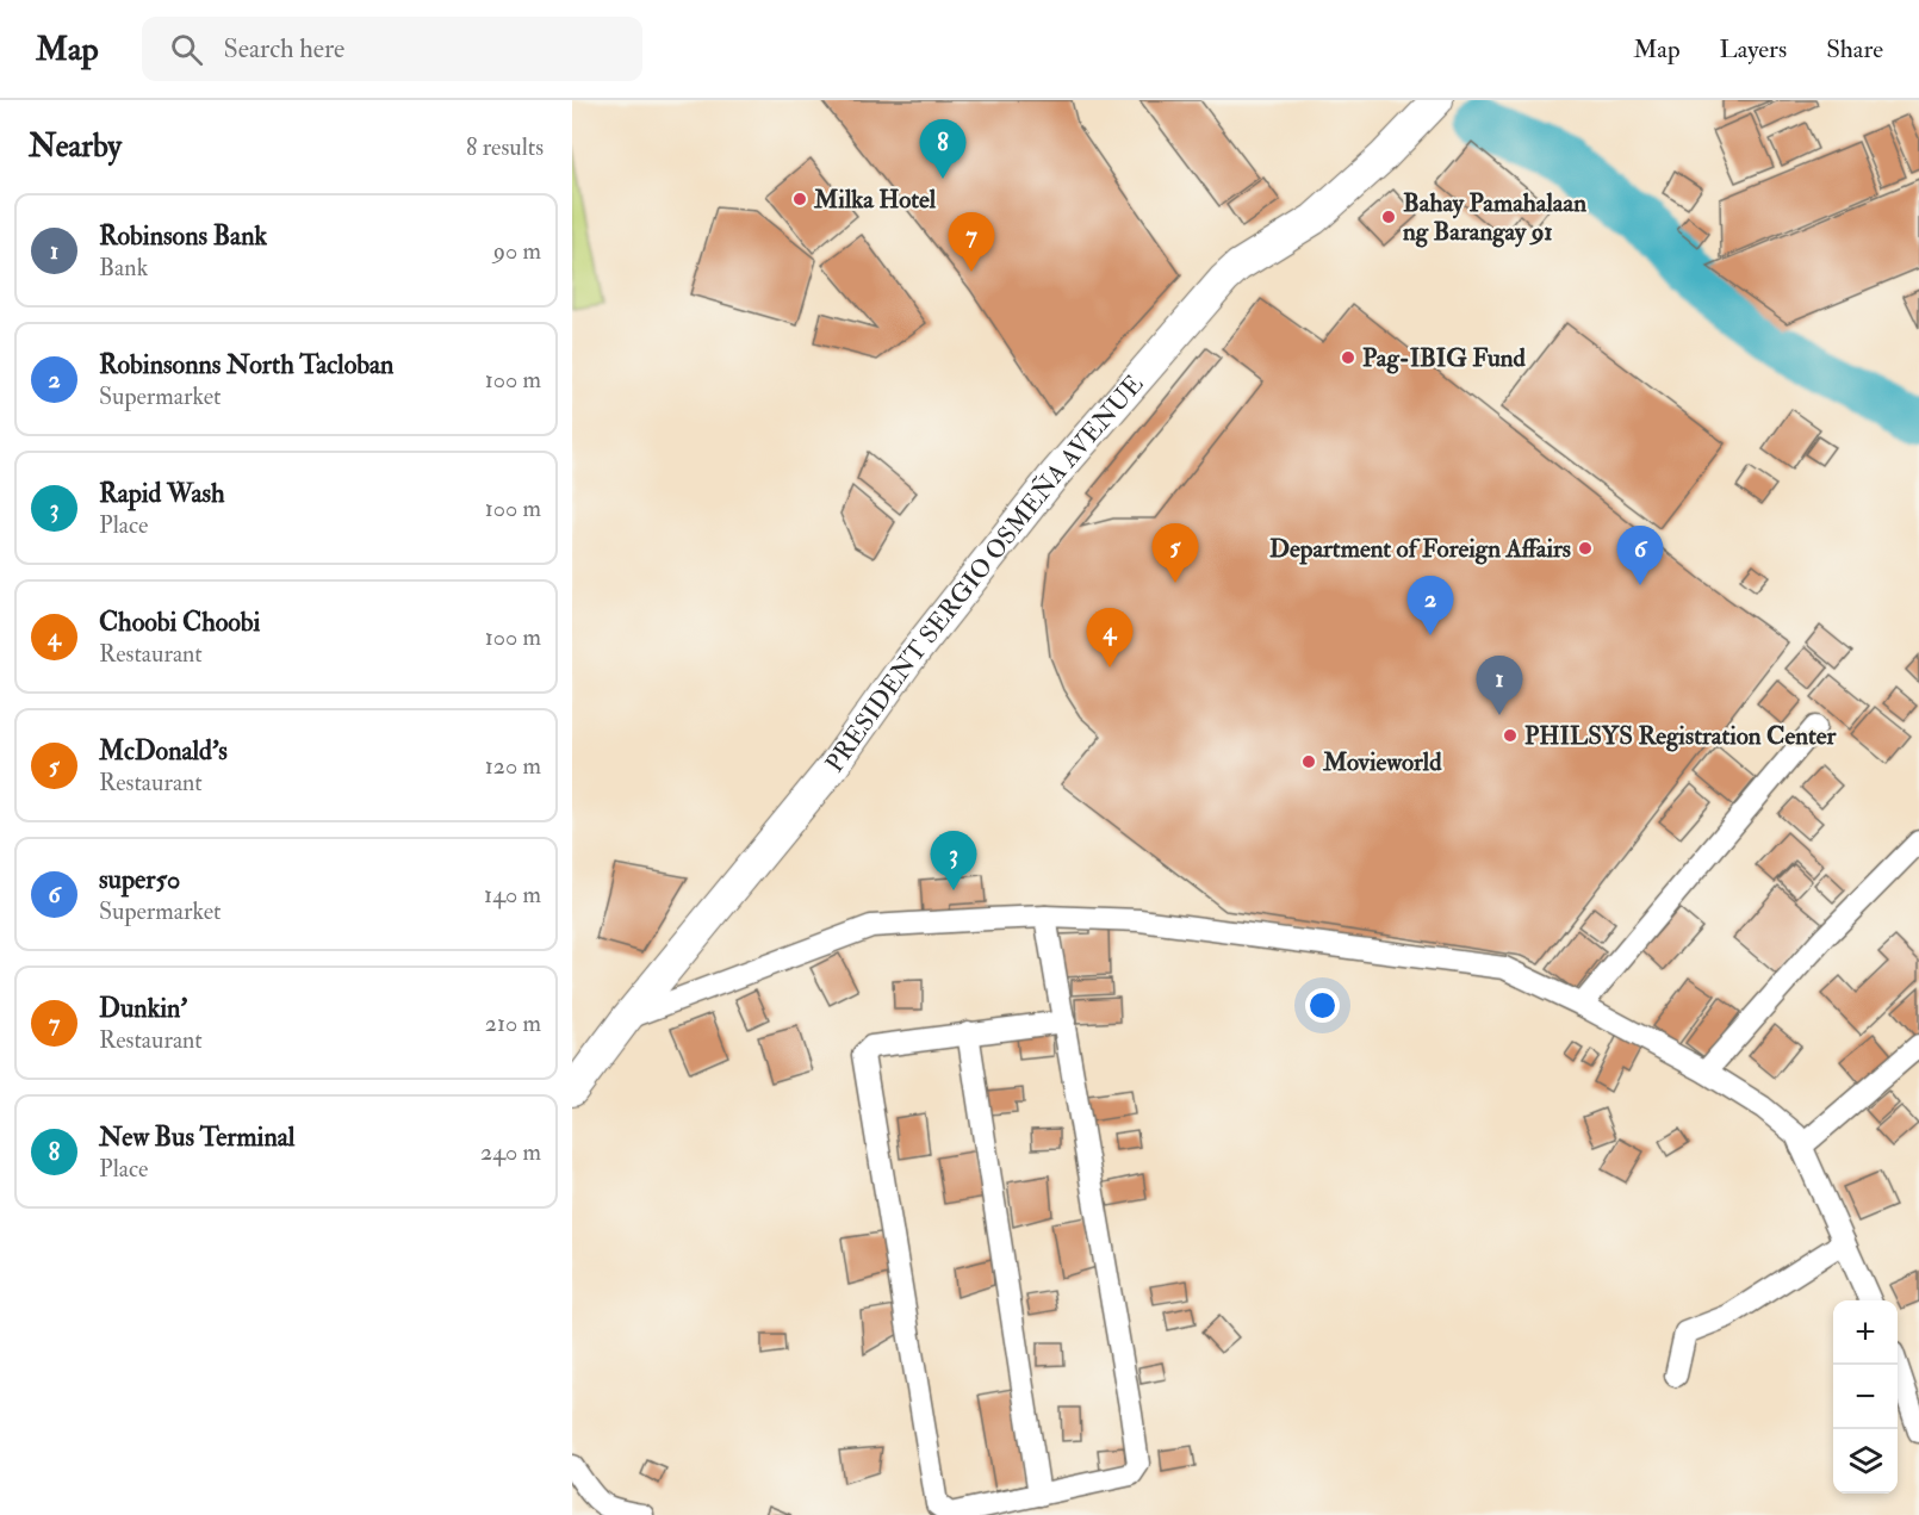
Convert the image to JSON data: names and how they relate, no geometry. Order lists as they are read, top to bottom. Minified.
{"streets":{"main road":["PRESIDENT SERGIO OSMEÑA AVENUE"]},"places":["Milka Hotel","Bahay Pamahalaan ng Barangay 91","Pag-IBIG Fund","Department of Foreign Affairs","PHILSYS Registration Center","Movieworld"],"page":{"header":"Map","search":"Search here","nav":["Map","Layers","Share"],"heading":["Nearby","8 results"],"pins":["8","7","5","6","2","4","1","3"],"list":[{"mark":"1","name":"Robinsons Bank","note":"Bank","value":"90 m"},{"mark":"2","name":"Robinsonns North Tacloban","note":"Supermarket","value":"100 m"},{"mark":"3","name":"Rapid Wash","note":"Place","value":"100 m"},{"mark":"4","name":"Choobi Choobi","note":"Restaurant","value":"100 m"},{"mark":"5","name":"McDonald's","note":"Restaurant","value":"120 m"},{"mark":"6","name":"super50","note":"Supermarket","value":"140 m"},{"mark":"7","name":"Dunkin'","note":"Restaurant","value":"210 m"},{"mark":"8","name":"New Bus Terminal","note":"Place","value":"240 m"}],"map_buttons":["+","−"]}}
